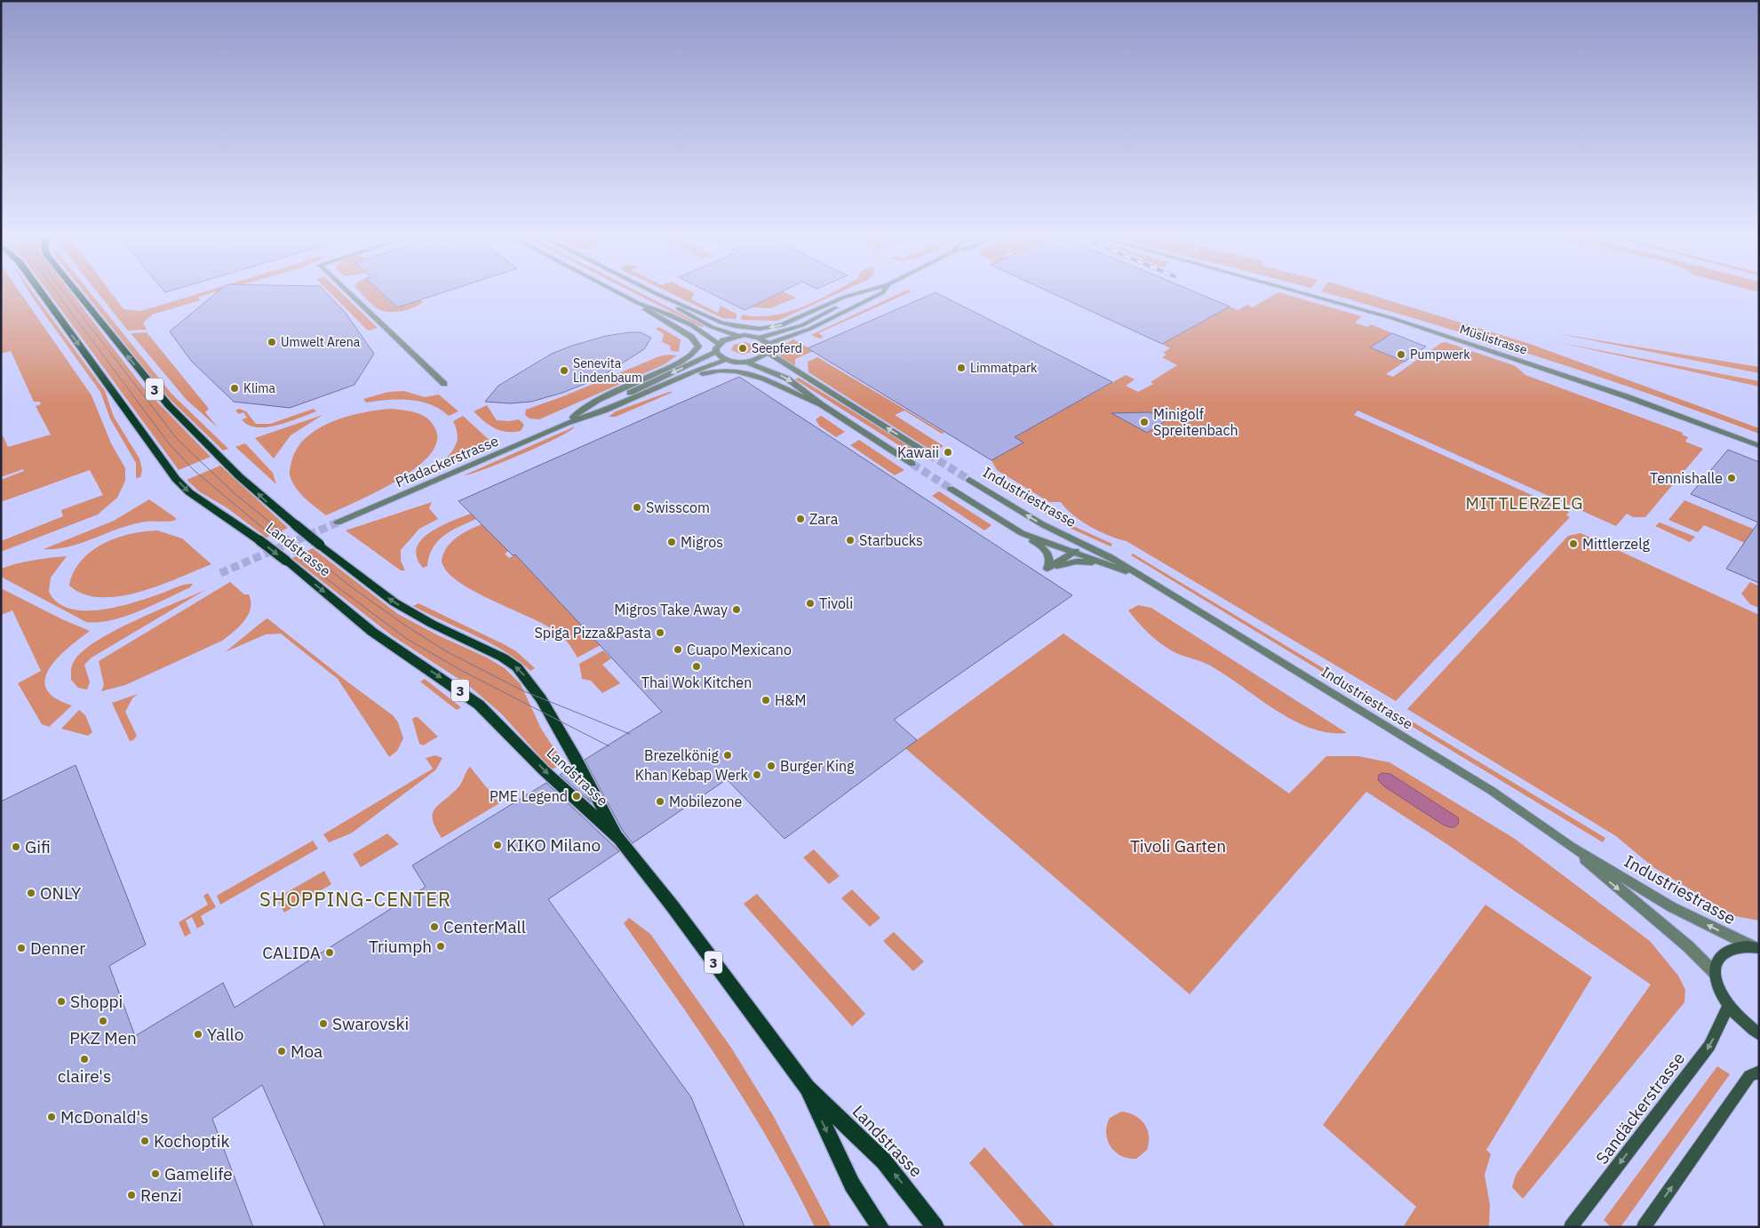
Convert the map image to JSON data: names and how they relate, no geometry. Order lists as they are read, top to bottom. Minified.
{"streets":{"main road":["3","Landstrasse"],"street":["Müslistrasse","Pfadackerstrasse","Industriestrasse","Sandäckerstrasse"]},"districts":["MITTLERZELG","SHOPPING-CENTER"],"parks":["Tivoli Garten"],"places":["Umwelt Arena","Seepferd","Pumpwerk","Limmatpark","Senevita Lindenbaum","Klima","Minigolf Spreitenbach","Kawaii","Tennishalle","Swisscom","Zara","Starbucks","Migros","Mittlerzelg","Tivoli","Migros Take Away","Spiga Pizza&Pasta","Cuapo Mexicano","Thai Wok Kitchen","H&M","Brezelkönig","Burger King","Khan Kebap Werk","PME Legend","Mobilezone","KIKO Milano","Gifi","ONLY","CenterMall","Triumph","Denner","CALIDA","Shoppi","PKZ Men","Swarovski","Yallo","Moa","claire's","McDonald's","Kochoptik","Gamelife","Renzi"]}
